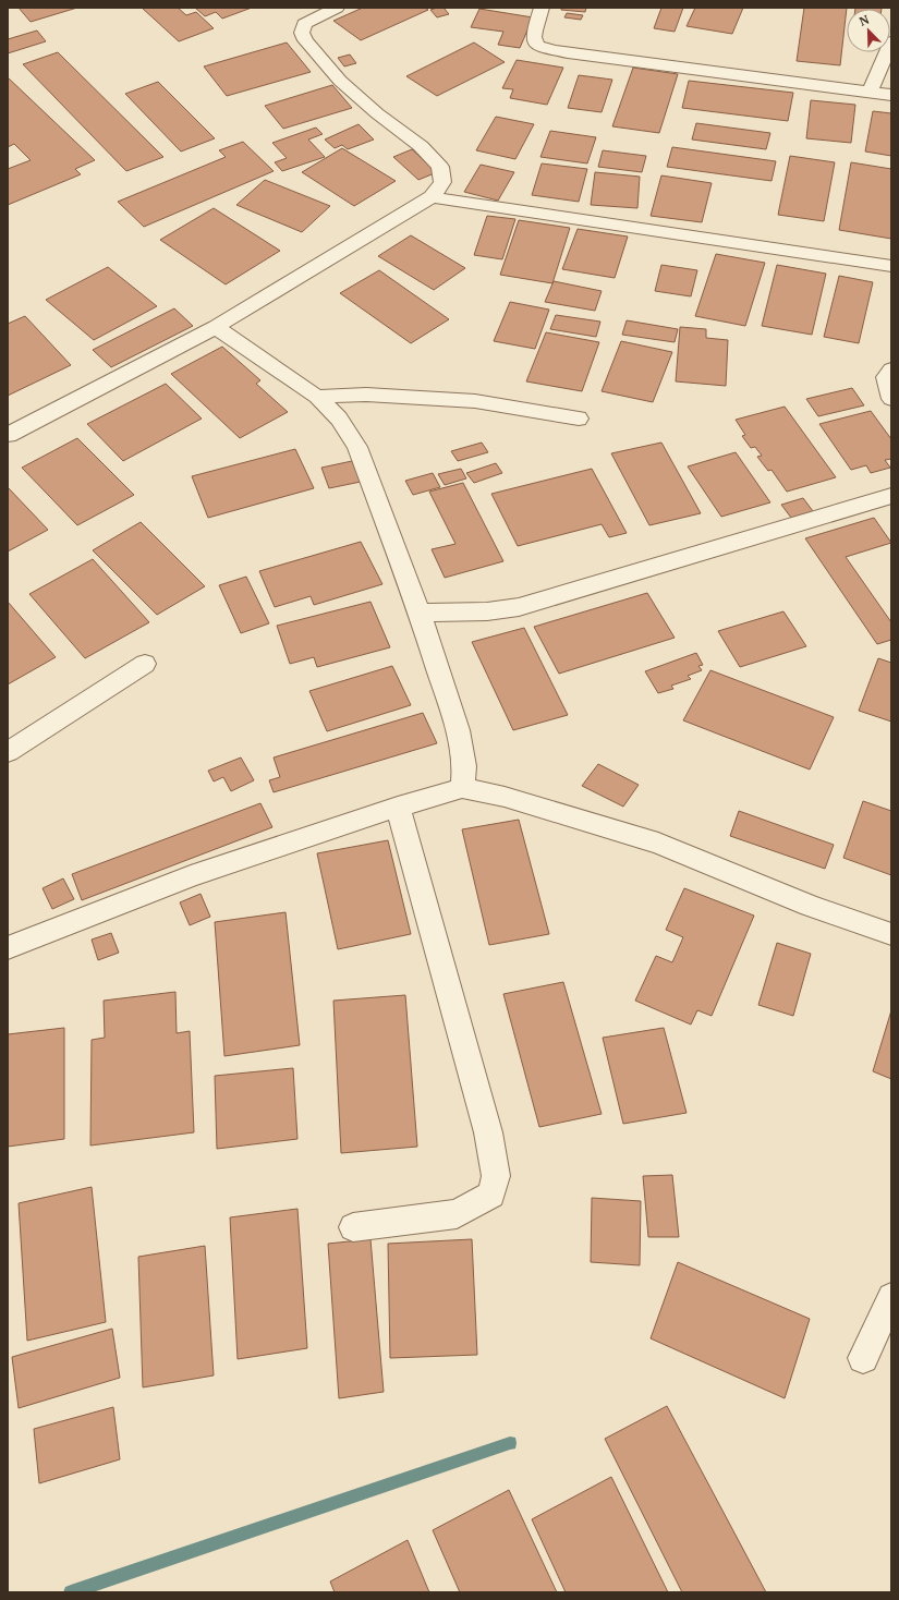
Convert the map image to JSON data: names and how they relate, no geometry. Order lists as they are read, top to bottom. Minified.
{"north":"top left"}
